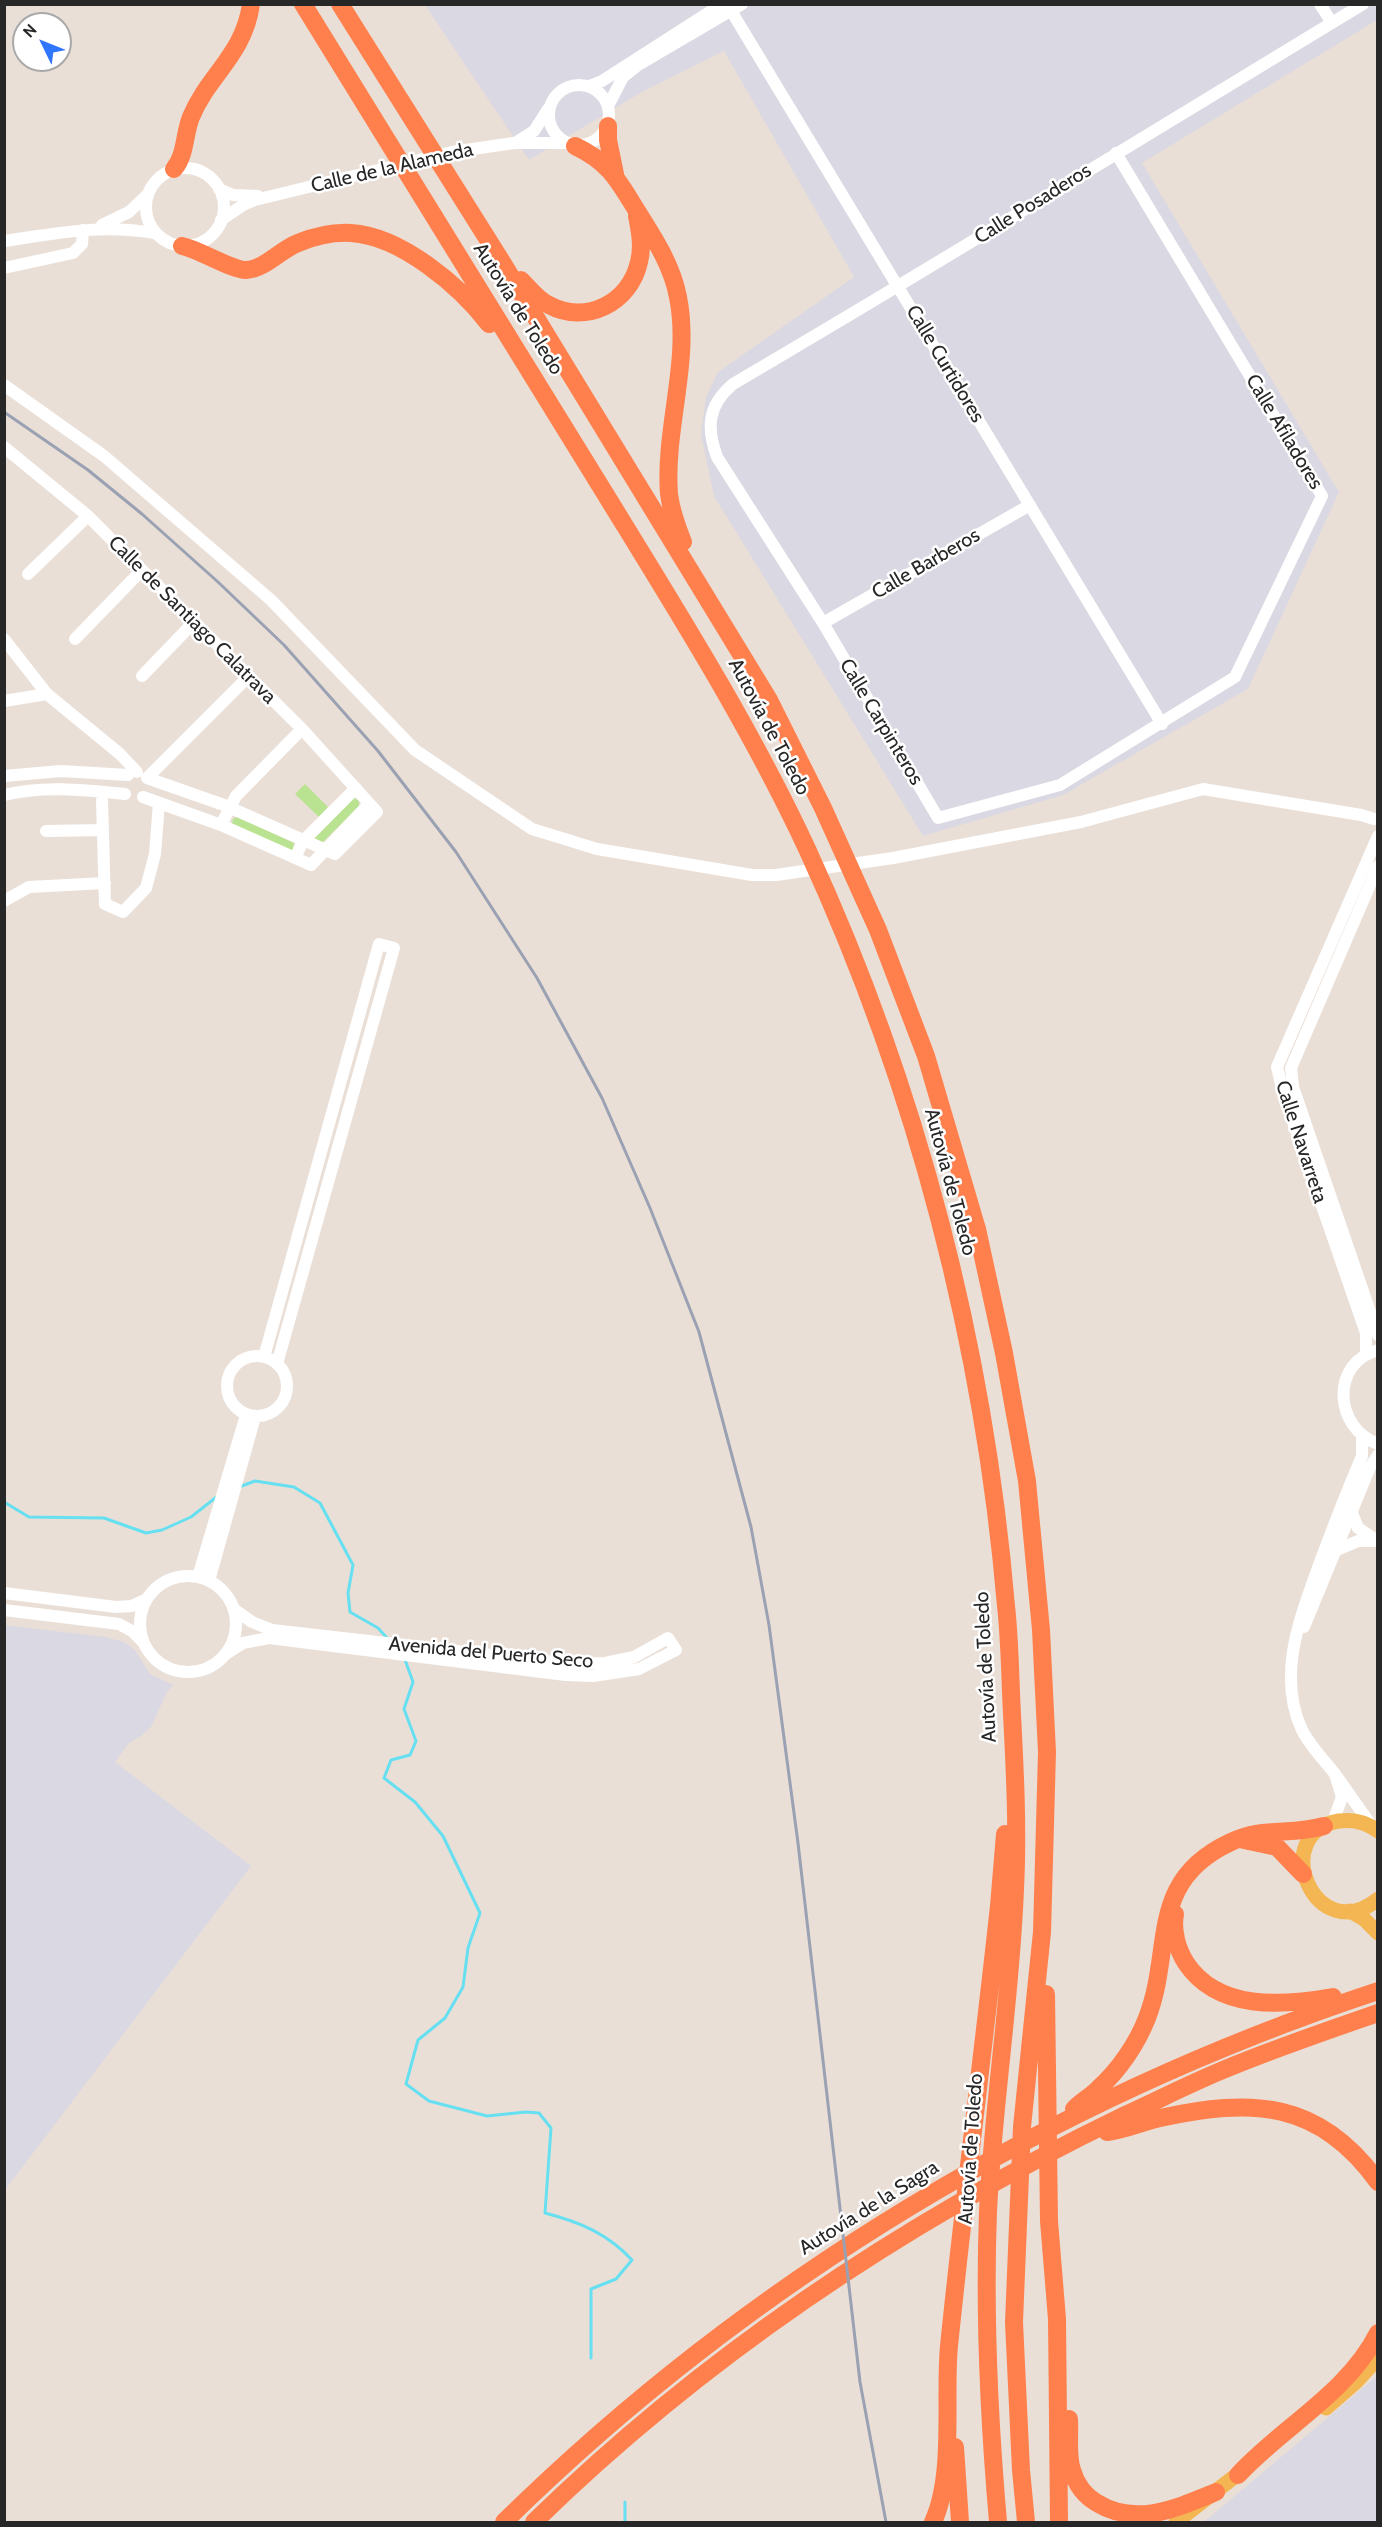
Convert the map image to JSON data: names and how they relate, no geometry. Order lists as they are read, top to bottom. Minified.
{"streets":{"highway":["Autovía de Toledo","Autovía de la Sagra"],"street":["Calle de la Alameda","Calle Posaderos","Calle Curtidores","Calle Afiladores","Calle Barberos","Calle de Santiago Calatrava","Calle Carpinteros","Calle Navarreta","Avenida del Puerto Seco"]},"crossings":[["Calle Posaderos","Calle Curtidores"],["Calle Posaderos","Calle Afiladores"],["Calle Posaderos","Calle Carpinteros"],["Calle Curtidores","Calle Afiladores"],["Calle Curtidores","Calle Barberos"],["Calle Curtidores","Calle Carpinteros"],["Calle Afiladores","Calle Carpinteros"],["Calle Barberos","Calle Carpinteros"]],"north":"top left"}
